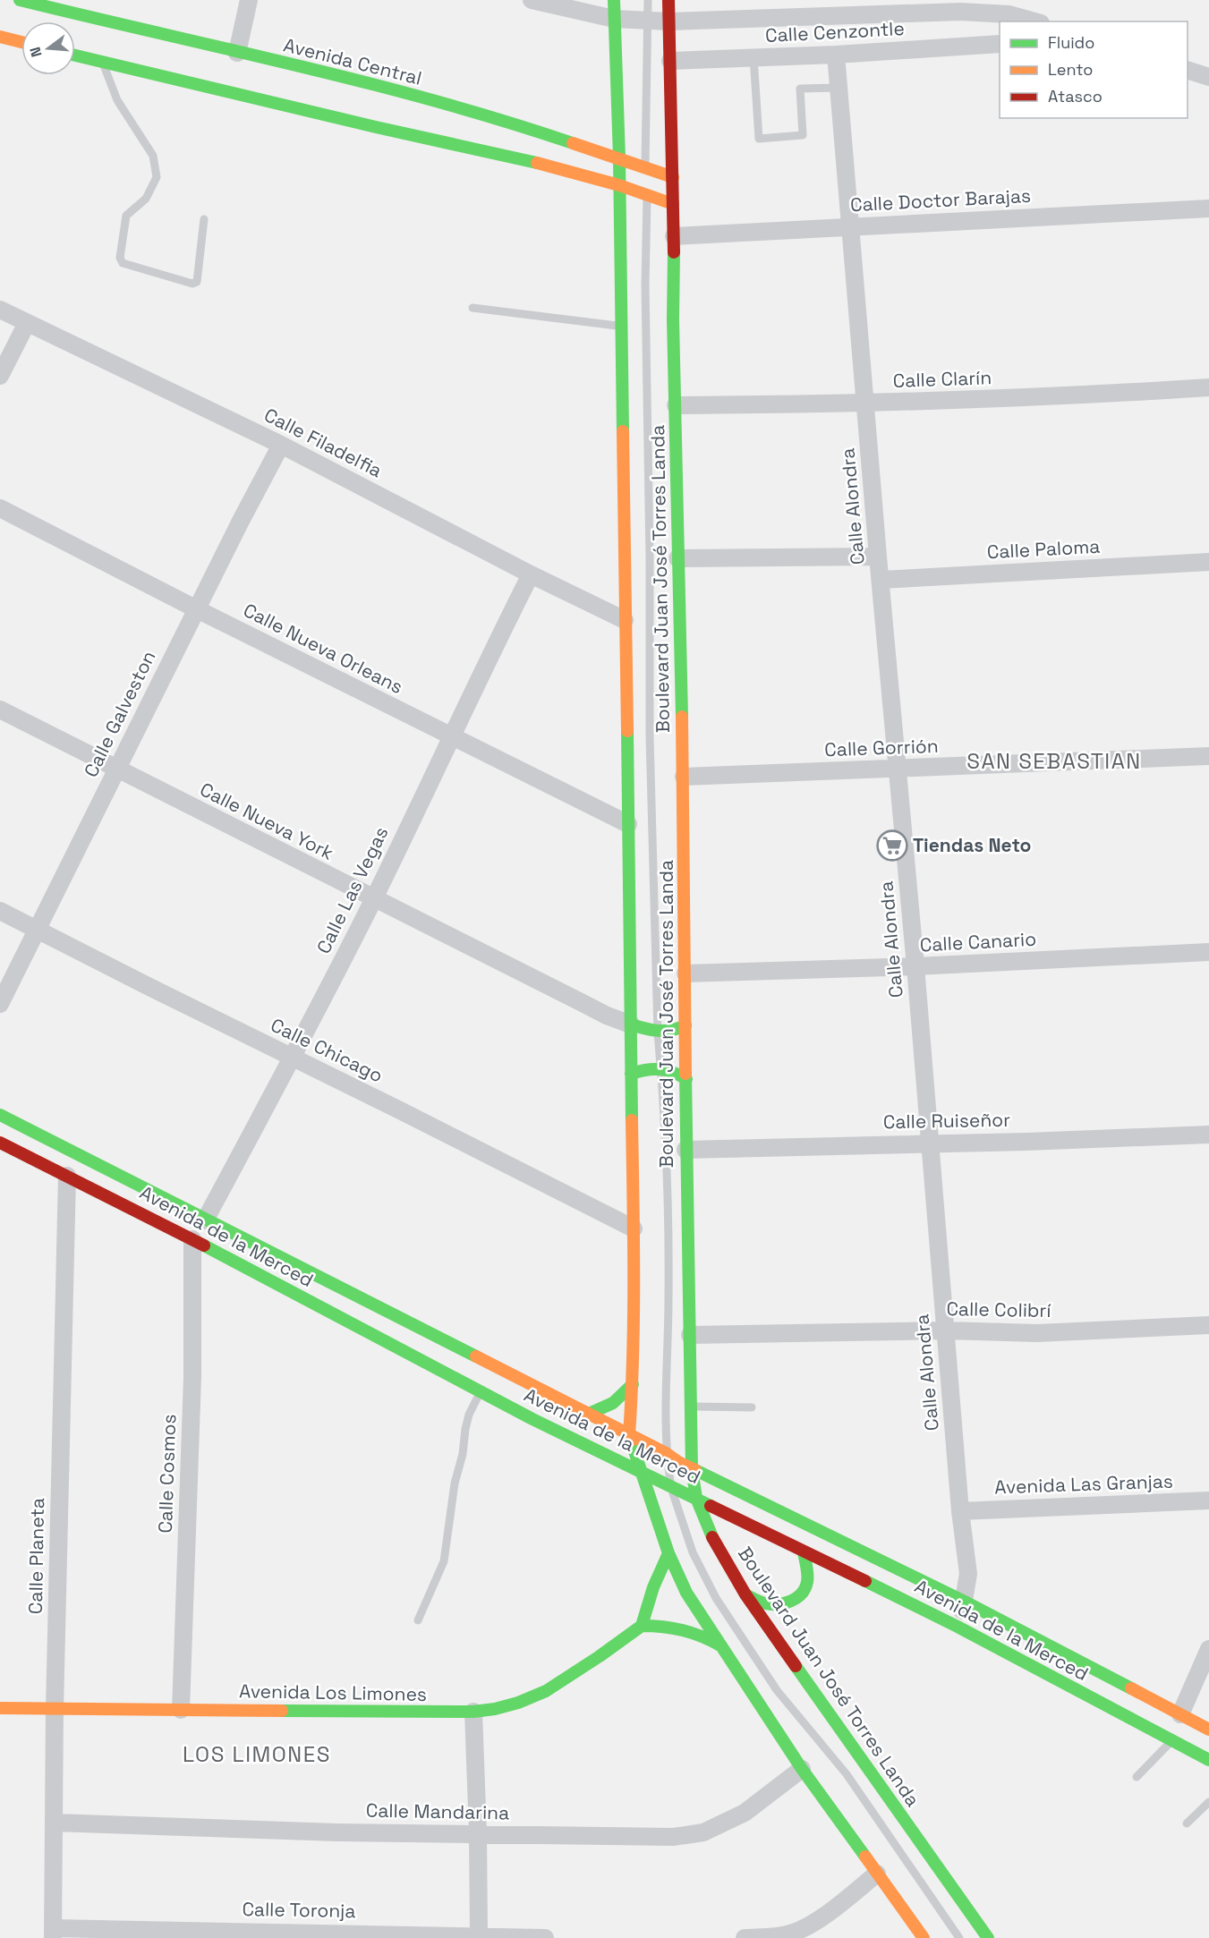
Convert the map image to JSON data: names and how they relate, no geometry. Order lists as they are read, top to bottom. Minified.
{"streets":{"street":["Calle Cenzontle","Avenida Central","Calle Doctor Barajas","Calle Clarín","Calle Filadelfia","Calle Alondra","Calle Paloma","Boulevard Juan José Torres Landa","Calle Nueva Orleans","Calle Galveston","Calle Gorrión","Calle Nueva York","Calle Las Vegas","Calle Canario","Calle Chicago","Calle Ruiseñor","Avenida de la Merced","Calle Colibrí","Calle Cosmos","Avenida Las Granjas","Calle Planeta","Avenida Los Limones","Calle Mandarina","Calle Toronja"]},"crossings":[["Calle Cenzontle","Calle Alondra"],["Calle Cenzontle","Boulevard Juan José Torres Landa"],["Avenida Central","Boulevard Juan José Torres Landa"],["Calle Doctor Barajas","Calle Alondra"],["Calle Doctor Barajas","Boulevard Juan José Torres Landa"],["Calle Clarín","Calle Alondra"],["Calle Clarín","Boulevard Juan José Torres Landa"],["Calle Filadelfia","Boulevard Juan José Torres Landa"],["Calle Filadelfia","Calle Galveston"],["Calle Filadelfia","Calle Las Vegas"],["Calle Alondra","Calle Paloma"],["Calle Alondra","Calle Gorrión"],["Calle Alondra","Calle Canario"],["Calle Alondra","Calle Ruiseñor"],["Calle Alondra","Avenida de la Merced"],["Calle Alondra","Calle Colibrí"],["Calle Alondra","Avenida Las Granjas"],["Boulevard Juan José Torres Landa","Calle Nueva Orleans"],["Boulevard Juan José Torres Landa","Calle Gorrión"],["Boulevard Juan José Torres Landa","Calle Nueva York"],["Boulevard Juan José Torres Landa","Calle Canario"],["Boulevard Juan José Torres Landa","Calle Chicago"],["Boulevard Juan José Torres Landa","Calle Ruiseñor"],["Boulevard Juan José Torres Landa","Avenida de la Merced"],["Boulevard Juan José Torres Landa","Calle Colibrí"],["Boulevard Juan José Torres Landa","Calle Mandarina"],["Calle Nueva Orleans","Calle Galveston"],["Calle Nueva Orleans","Calle Las Vegas"],["Calle Galveston","Calle Nueva York"],["Calle Galveston","Calle Chicago"],["Calle Nueva York","Calle Las Vegas"],["Calle Las Vegas","Calle Chicago"],["Calle Las Vegas","Avenida de la Merced"],["Avenida de la Merced","Calle Cosmos"],["Avenida de la Merced","Calle Planeta"],["Calle Cosmos","Avenida Los Limones"],["Calle Planeta","Avenida Los Limones"],["Calle Planeta","Calle Mandarina"],["Calle Planeta","Calle Toronja"]],"districts":["SAN SEBASTIAN","LOS LIMONES"],"places":{"supermarket":["Tiendas Neto"]},"legend":["Fluido","Lento","Atasco"],"north":"left"}
